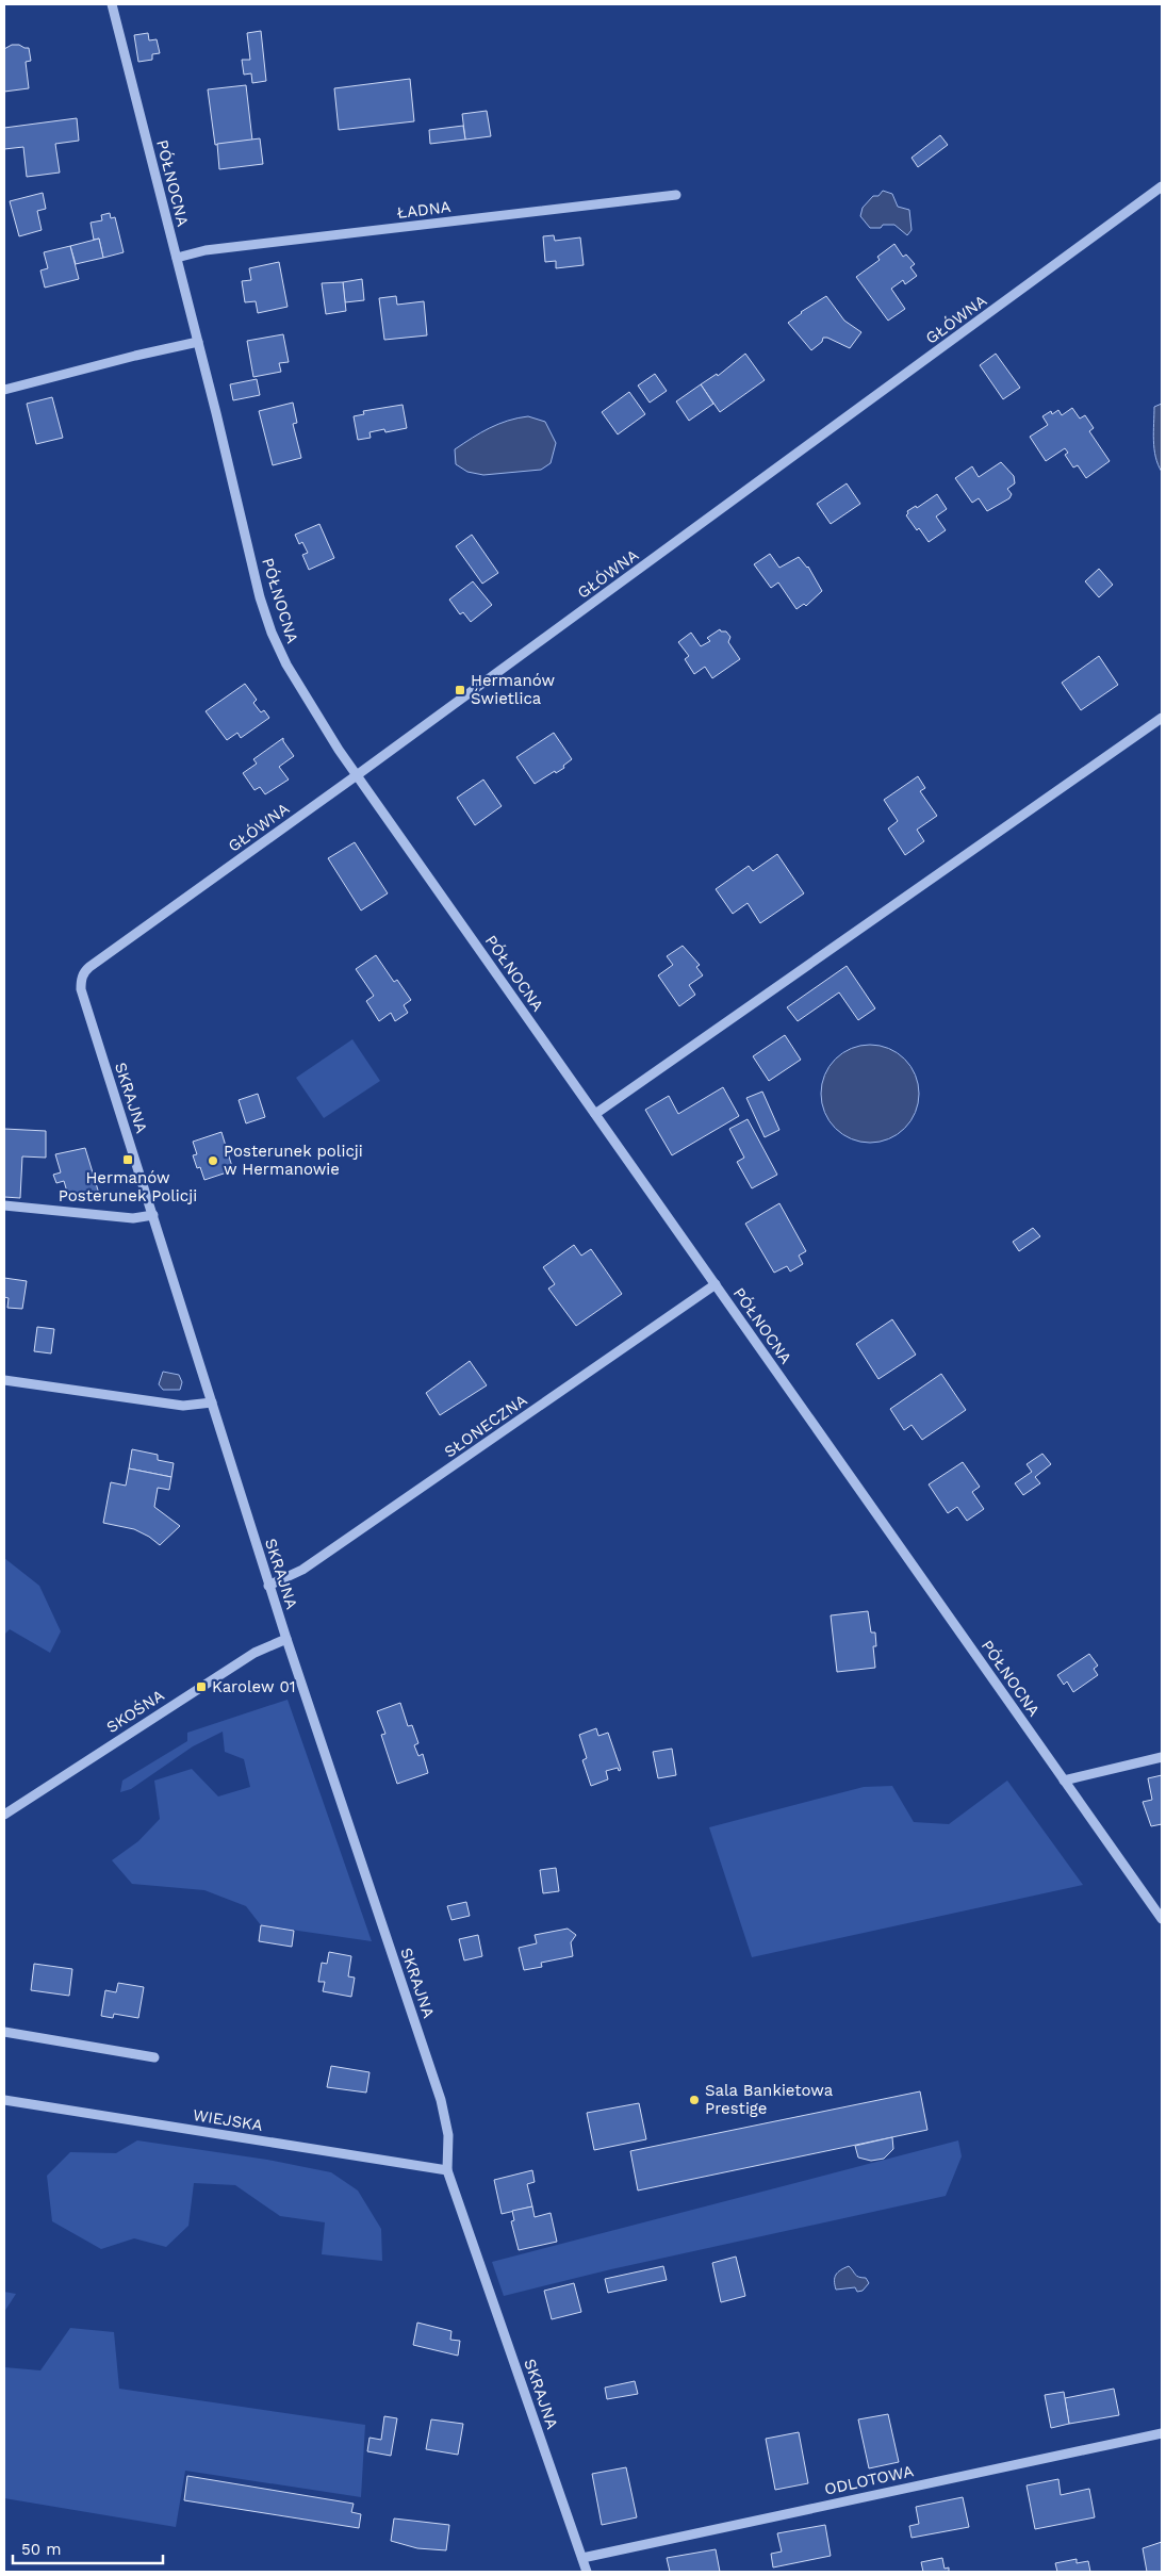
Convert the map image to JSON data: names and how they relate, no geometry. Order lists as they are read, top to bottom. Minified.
{"streets":{"street":["PÓŁNOCNA","ŁADNA","GŁÓWNA","SKRAJNA","SŁONECZNA","SKOŚNA","WIEJSKA","ODLOTOWA"]},"crossings":[["PÓŁNOCNA","ŁADNA"],["PÓŁNOCNA","GŁÓWNA"],["PÓŁNOCNA","SŁONECZNA"],["GŁÓWNA","SKRAJNA"],["SKRAJNA","SŁONECZNA"],["SKRAJNA","SKOŚNA"],["SKRAJNA","WIEJSKA"],["SKRAJNA","ODLOTOWA"]],"places":{"transit":["Hermanów Świetlica","Hermanów Posterunek Policji","Karolew 01"],"other":["Posterunek policji w Hermanowie","Sala Bankietowa Prestige"]},"scale_bar":"50 m"}
